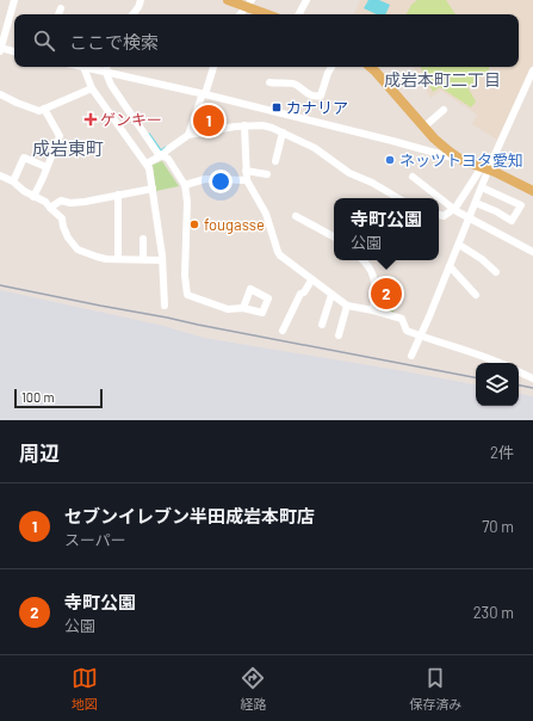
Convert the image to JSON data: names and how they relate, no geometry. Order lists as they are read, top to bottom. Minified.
{"districts":["成岩本町二丁目","成岩東町"],"places":{"transit":["カナリア"],"health":["ゲンキー"],"other":["ネッツトヨタ愛知","fougasse"]},"scale_bar":"100 m","page":{"search":"ここで検索","pins":["1","2"],"popup":["寺町公園","公園"],"scale":"100 m","heading":["周辺","2件"],"list":[{"mark":"1","name":"セブンイレブン半田成岩本町店","note":"スーパー","value":"70 m"},{"mark":"2","name":"寺町公園","note":"公園","value":"230 m"}],"nav":["地図","経路","保存済み"]}}
